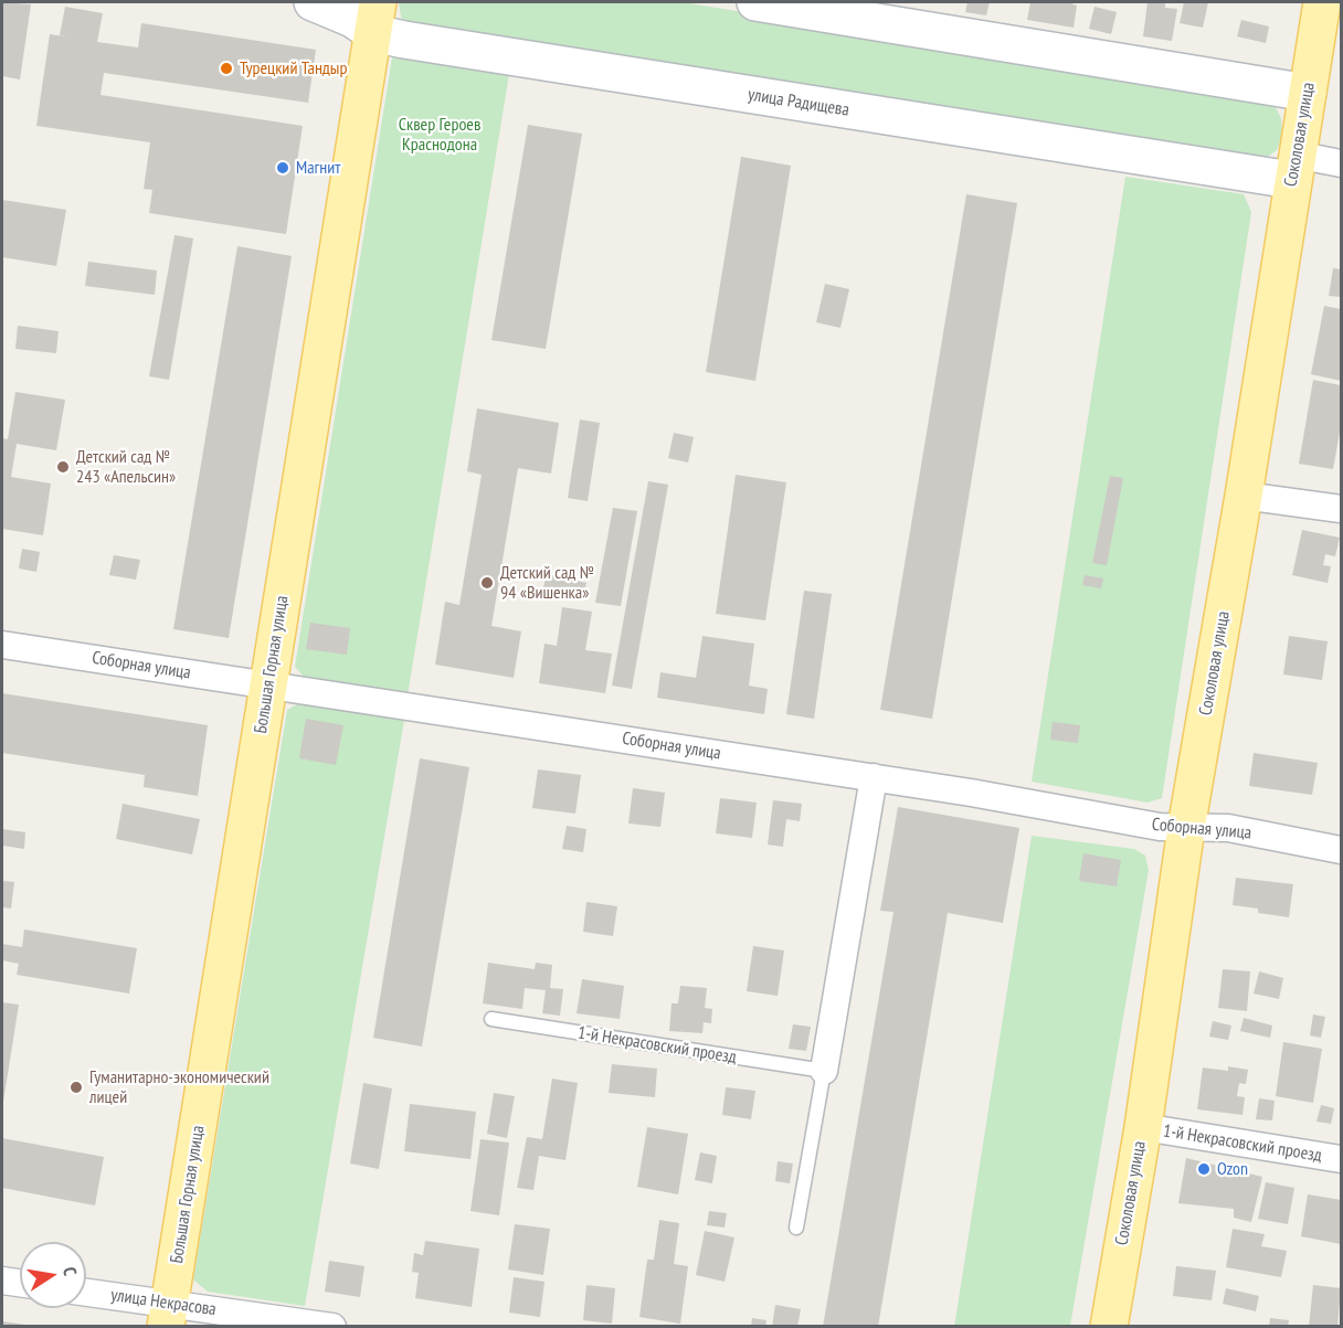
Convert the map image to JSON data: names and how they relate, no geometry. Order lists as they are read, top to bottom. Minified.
{"streets":{"main road":["Соколовая улица","Большая Горная улица"],"street":["улица Радищева","Соборная улица","1-й Некрасовский проезд","улица Некрасова"]},"crossings":[["улица Радищева","Соколовая улица"],["улица Радищева","Большая Горная улица"],["Соколовая улица","Соборная улица"],["Соколовая улица","1-й Некрасовский проезд"],["Большая Горная улица","Соборная улица"],["Большая Горная улица","улица Некрасова"]],"parks":["Сквер Героев Краснодона"],"places":["Турецкий Тандыр","Магнит","Детский сад № 243 «Апельсин»","Детский сад № 94 «Вишенка»","Гуманитарно-экономический лицей","Ozon"],"north":"right"}
